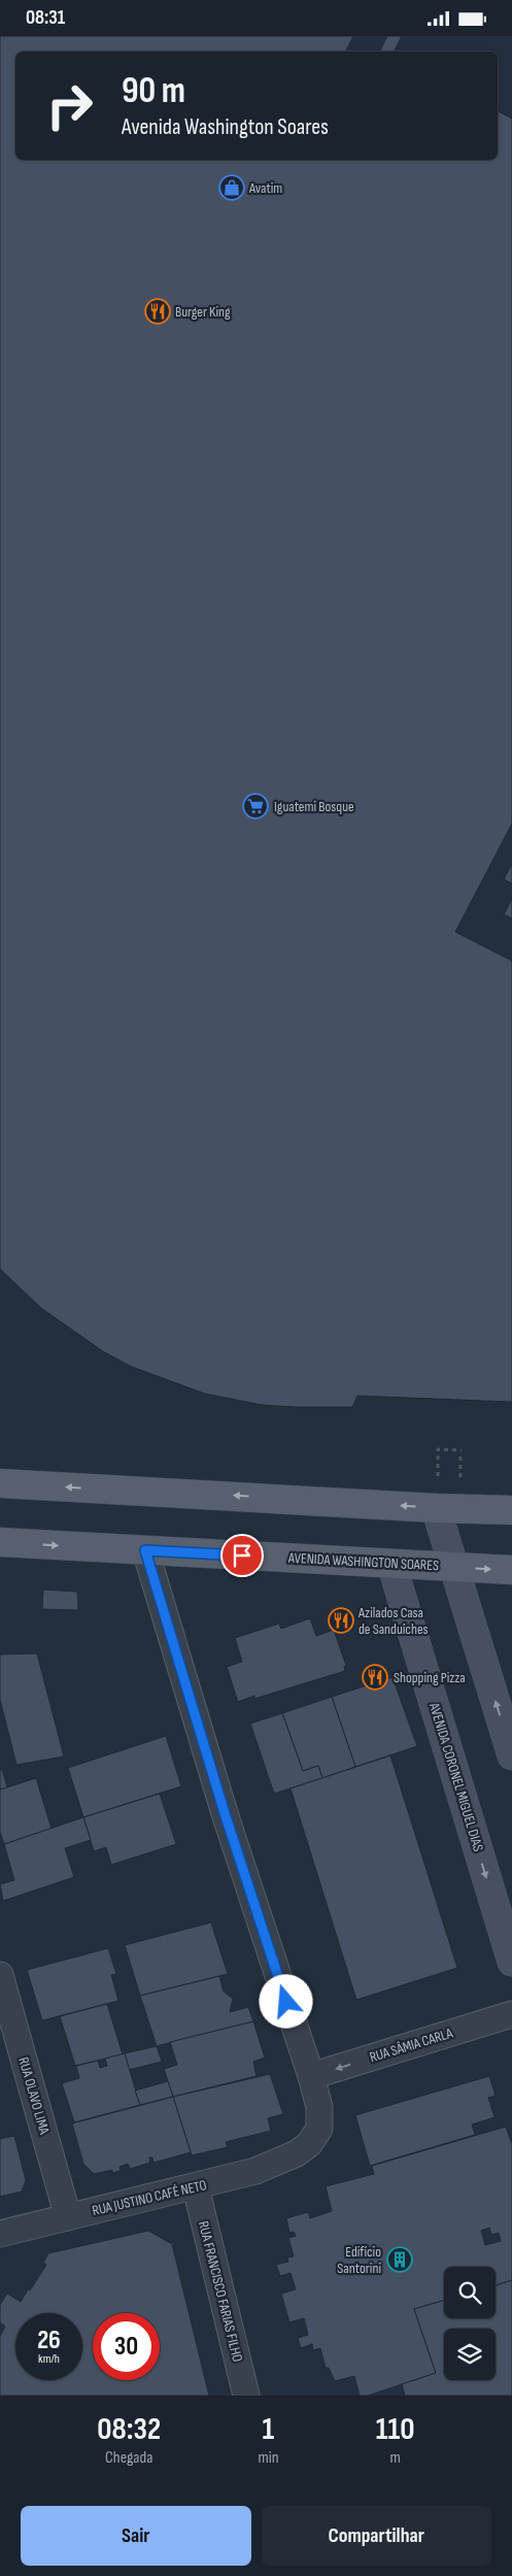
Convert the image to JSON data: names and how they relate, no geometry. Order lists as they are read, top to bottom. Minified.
{"streets":{"main road":["AVENIDA WASHINGTON SOARES","AVENIDA CORONEL MIGUEL DIAS"],"street":["RUA SÂMIA CARLA","RUA OLAVO LIMA","RUA JUSTINO CAFÉ NETO","RUA FRANCISCO FARIAS FILHO"]},"crossings":[["AVENIDA WASHINGTON SOARES","AVENIDA CORONEL MIGUEL DIAS"],["RUA SÂMIA CARLA","RUA JUSTINO CAFÉ NETO"],["RUA OLAVO LIMA","RUA JUSTINO CAFÉ NETO"],["RUA JUSTINO CAFÉ NETO","RUA FRANCISCO FARIAS FILHO"]],"one_way":["RUA SÂMIA CARLA"],"places":{"shop":["Avatim"],"restaurant":["Burger King","Azilados Casa de Sanduíches","Shopping Pizza"],"supermarket":["Iguatemi Bosque"],"building":["Edifício Santorini"]},"page":{"status":"08:31","turn":["90 m","Avenida Washington Soares"],"speed":"26 km/h","limit":"30","eta":["08:32","Chegada","1","min","110","m"],"buttons":["Sair","Compartilhar"]}}
